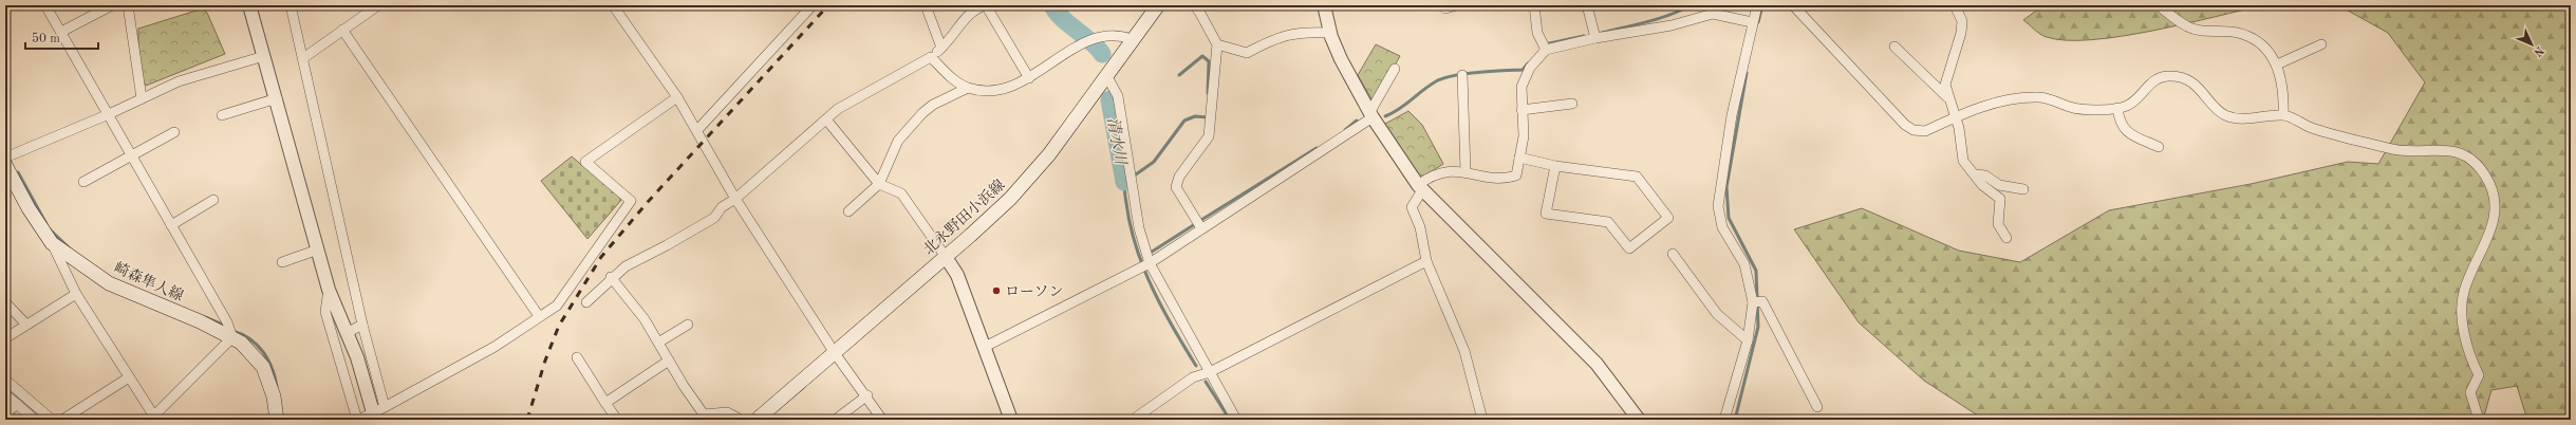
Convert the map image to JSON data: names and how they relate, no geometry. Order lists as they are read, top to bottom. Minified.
{"streets":{"main road":["北永野田小浜線","崎森隼人線"]},"water":["清水川"],"places":["ローソン"],"scale_bar":"50 m","north":"bottom right"}
